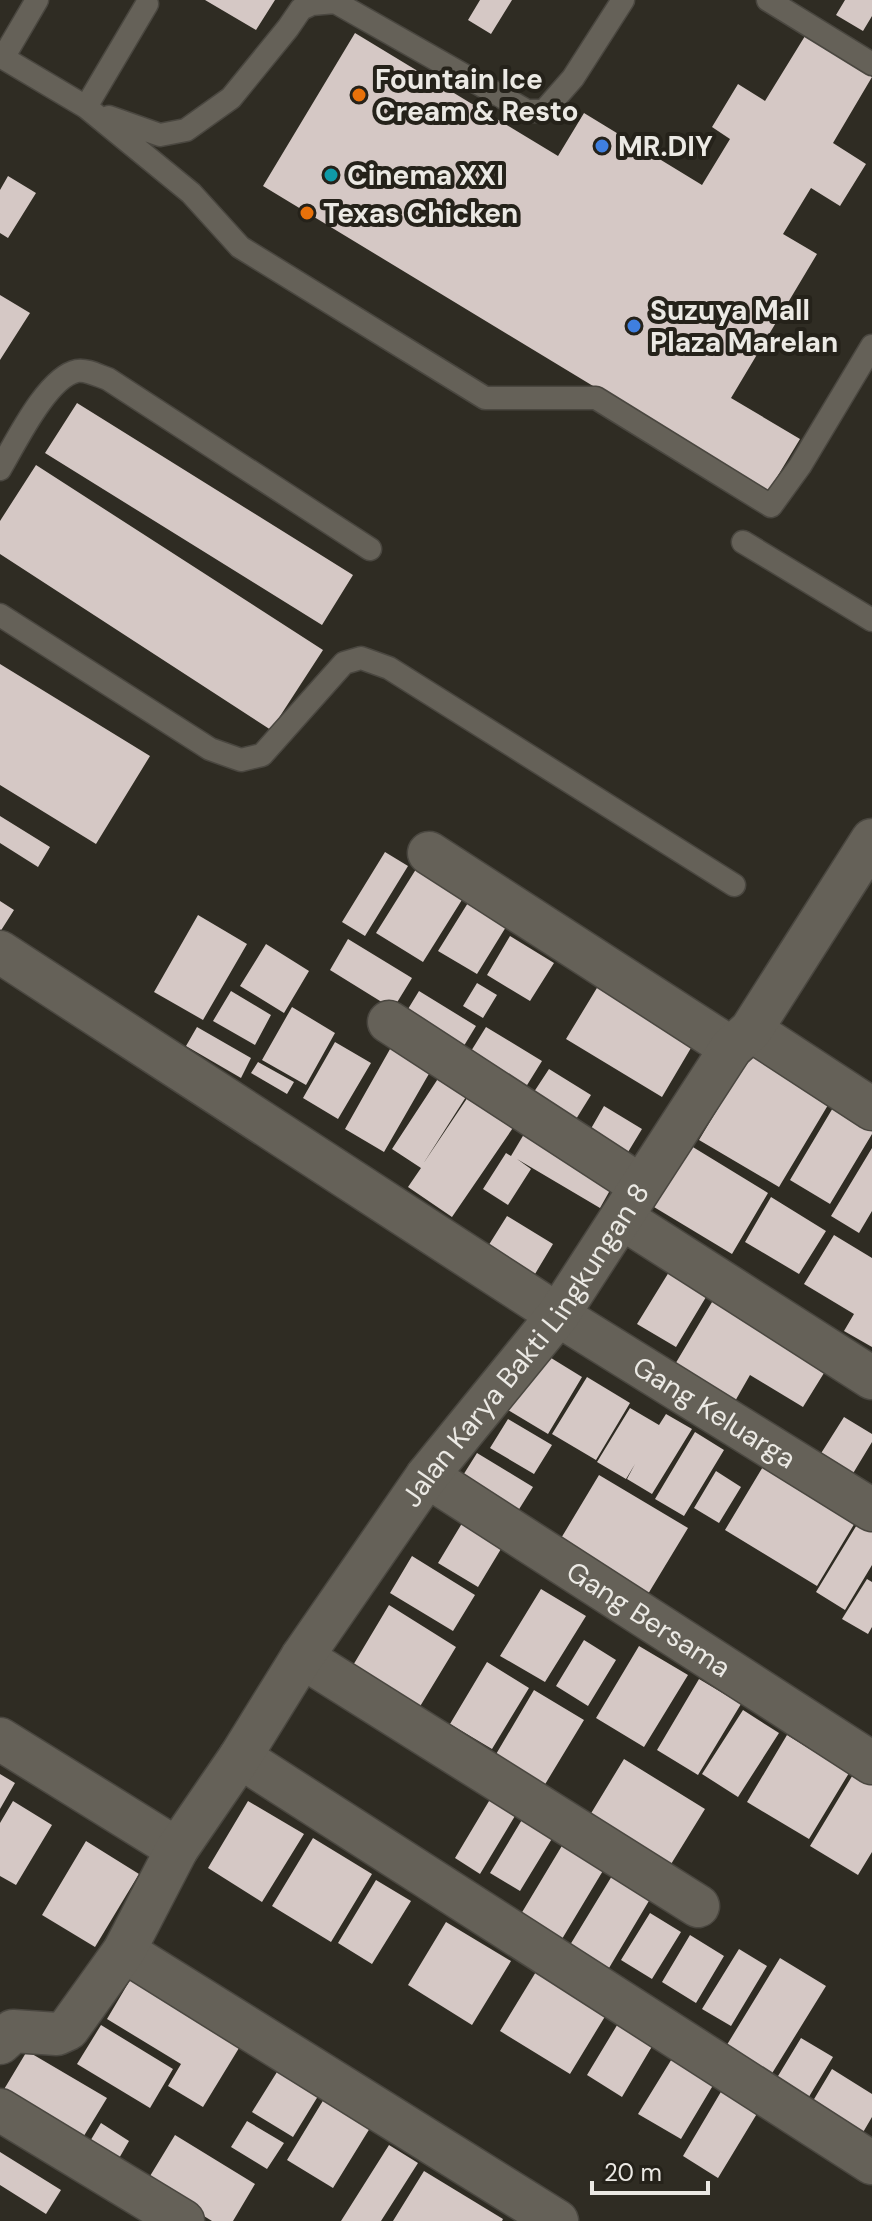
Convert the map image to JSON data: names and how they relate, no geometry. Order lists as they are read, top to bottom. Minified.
{"streets":{"street":["Jalan Karya Bakti Lingkungan 8","Gang Keluarga","Gang Bersama"]},"crossings":[["Jalan Karya Bakti Lingkungan 8","Gang Keluarga"],["Jalan Karya Bakti Lingkungan 8","Gang Bersama"]],"places":["Fountain Ice Cream & Resto","MR.DIY","Cinema XXI","Texas Chicken","Suzuya Mall Plaza Marelan"],"scale_bar":"20 m"}
